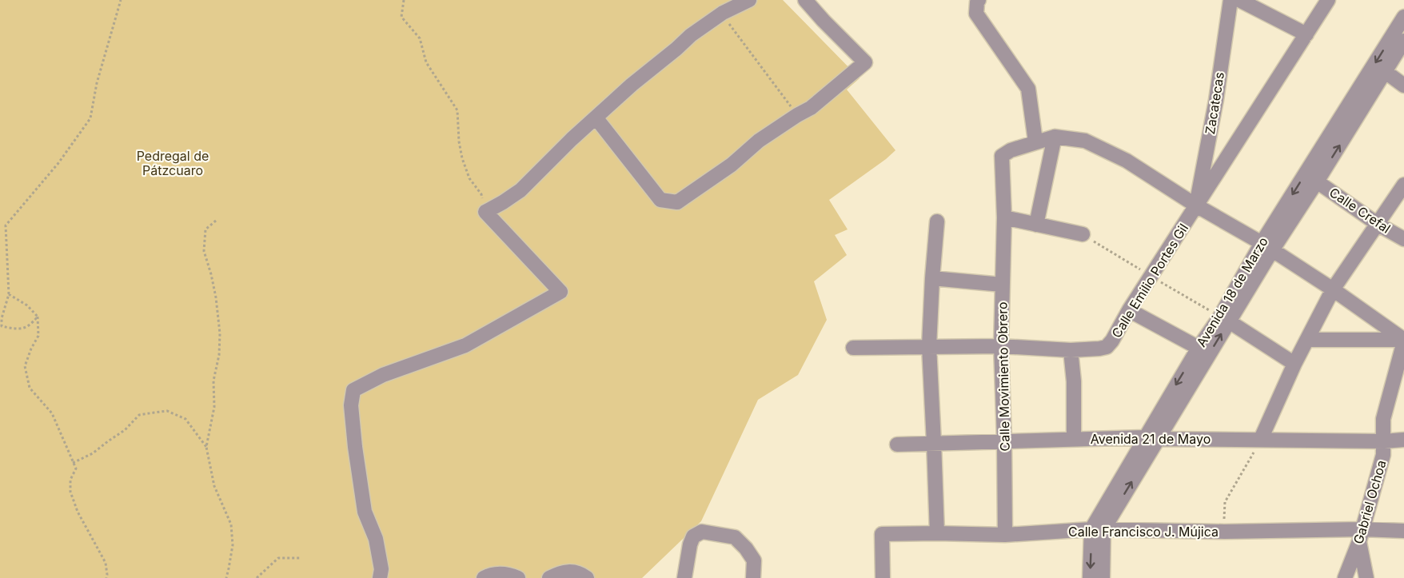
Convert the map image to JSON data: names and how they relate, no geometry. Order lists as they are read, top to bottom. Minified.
{"streets":{"street":["Zacatecas","Calle Crefal","Calle Emilio Portes Gil","Avenida 18 de Marzo","Calle Movimiento Obrero","Avenida 21 de Mayo","Gabriel Ochoa","Calle Francisco J. Mújica"]},"crossings":[["Zacatecas","Calle Emilio Portes Gil"],["Calle Crefal","Avenida 18 de Marzo"],["Calle Emilio Portes Gil","Calle Movimiento Obrero"],["Avenida 18 de Marzo","Avenida 21 de Mayo"],["Avenida 18 de Marzo","Calle Francisco J. Mújica"],["Calle Movimiento Obrero","Avenida 21 de Mayo"],["Calle Movimiento Obrero","Calle Francisco J. Mújica"],["Avenida 21 de Mayo","Gabriel Ochoa"],["Gabriel Ochoa","Calle Francisco J. Mújica"]],"parks":["Pedregal de Pátzcuaro"]}
